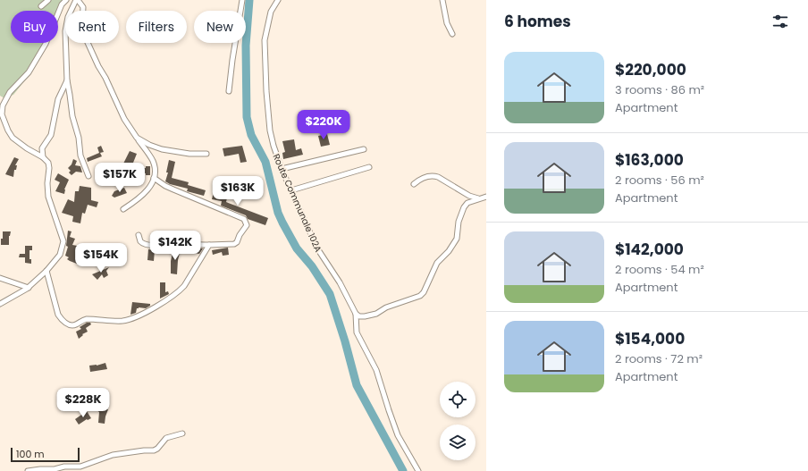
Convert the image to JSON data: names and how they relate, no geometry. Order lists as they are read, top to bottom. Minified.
{"streets":{"street":["Route Communale 102A"]},"scale_bar":"100 m","page":{"heading":"6 homes","chip":["Buy","Rent","Filters","New"],"list":[{"name":"$220,000","note":"3 rooms · 86 m² · Apartment"},{"name":"$163,000","note":"2 rooms · 56 m² · Apartment"},{"name":"$142,000","note":"2 rooms · 54 m² · Apartment"},{"name":"$154,000","note":"2 rooms · 72 m² · Apartment"}],"price":["$220K","$157K","$163K","$142K","$154K","$228K"],"scale":"100 m"}}
